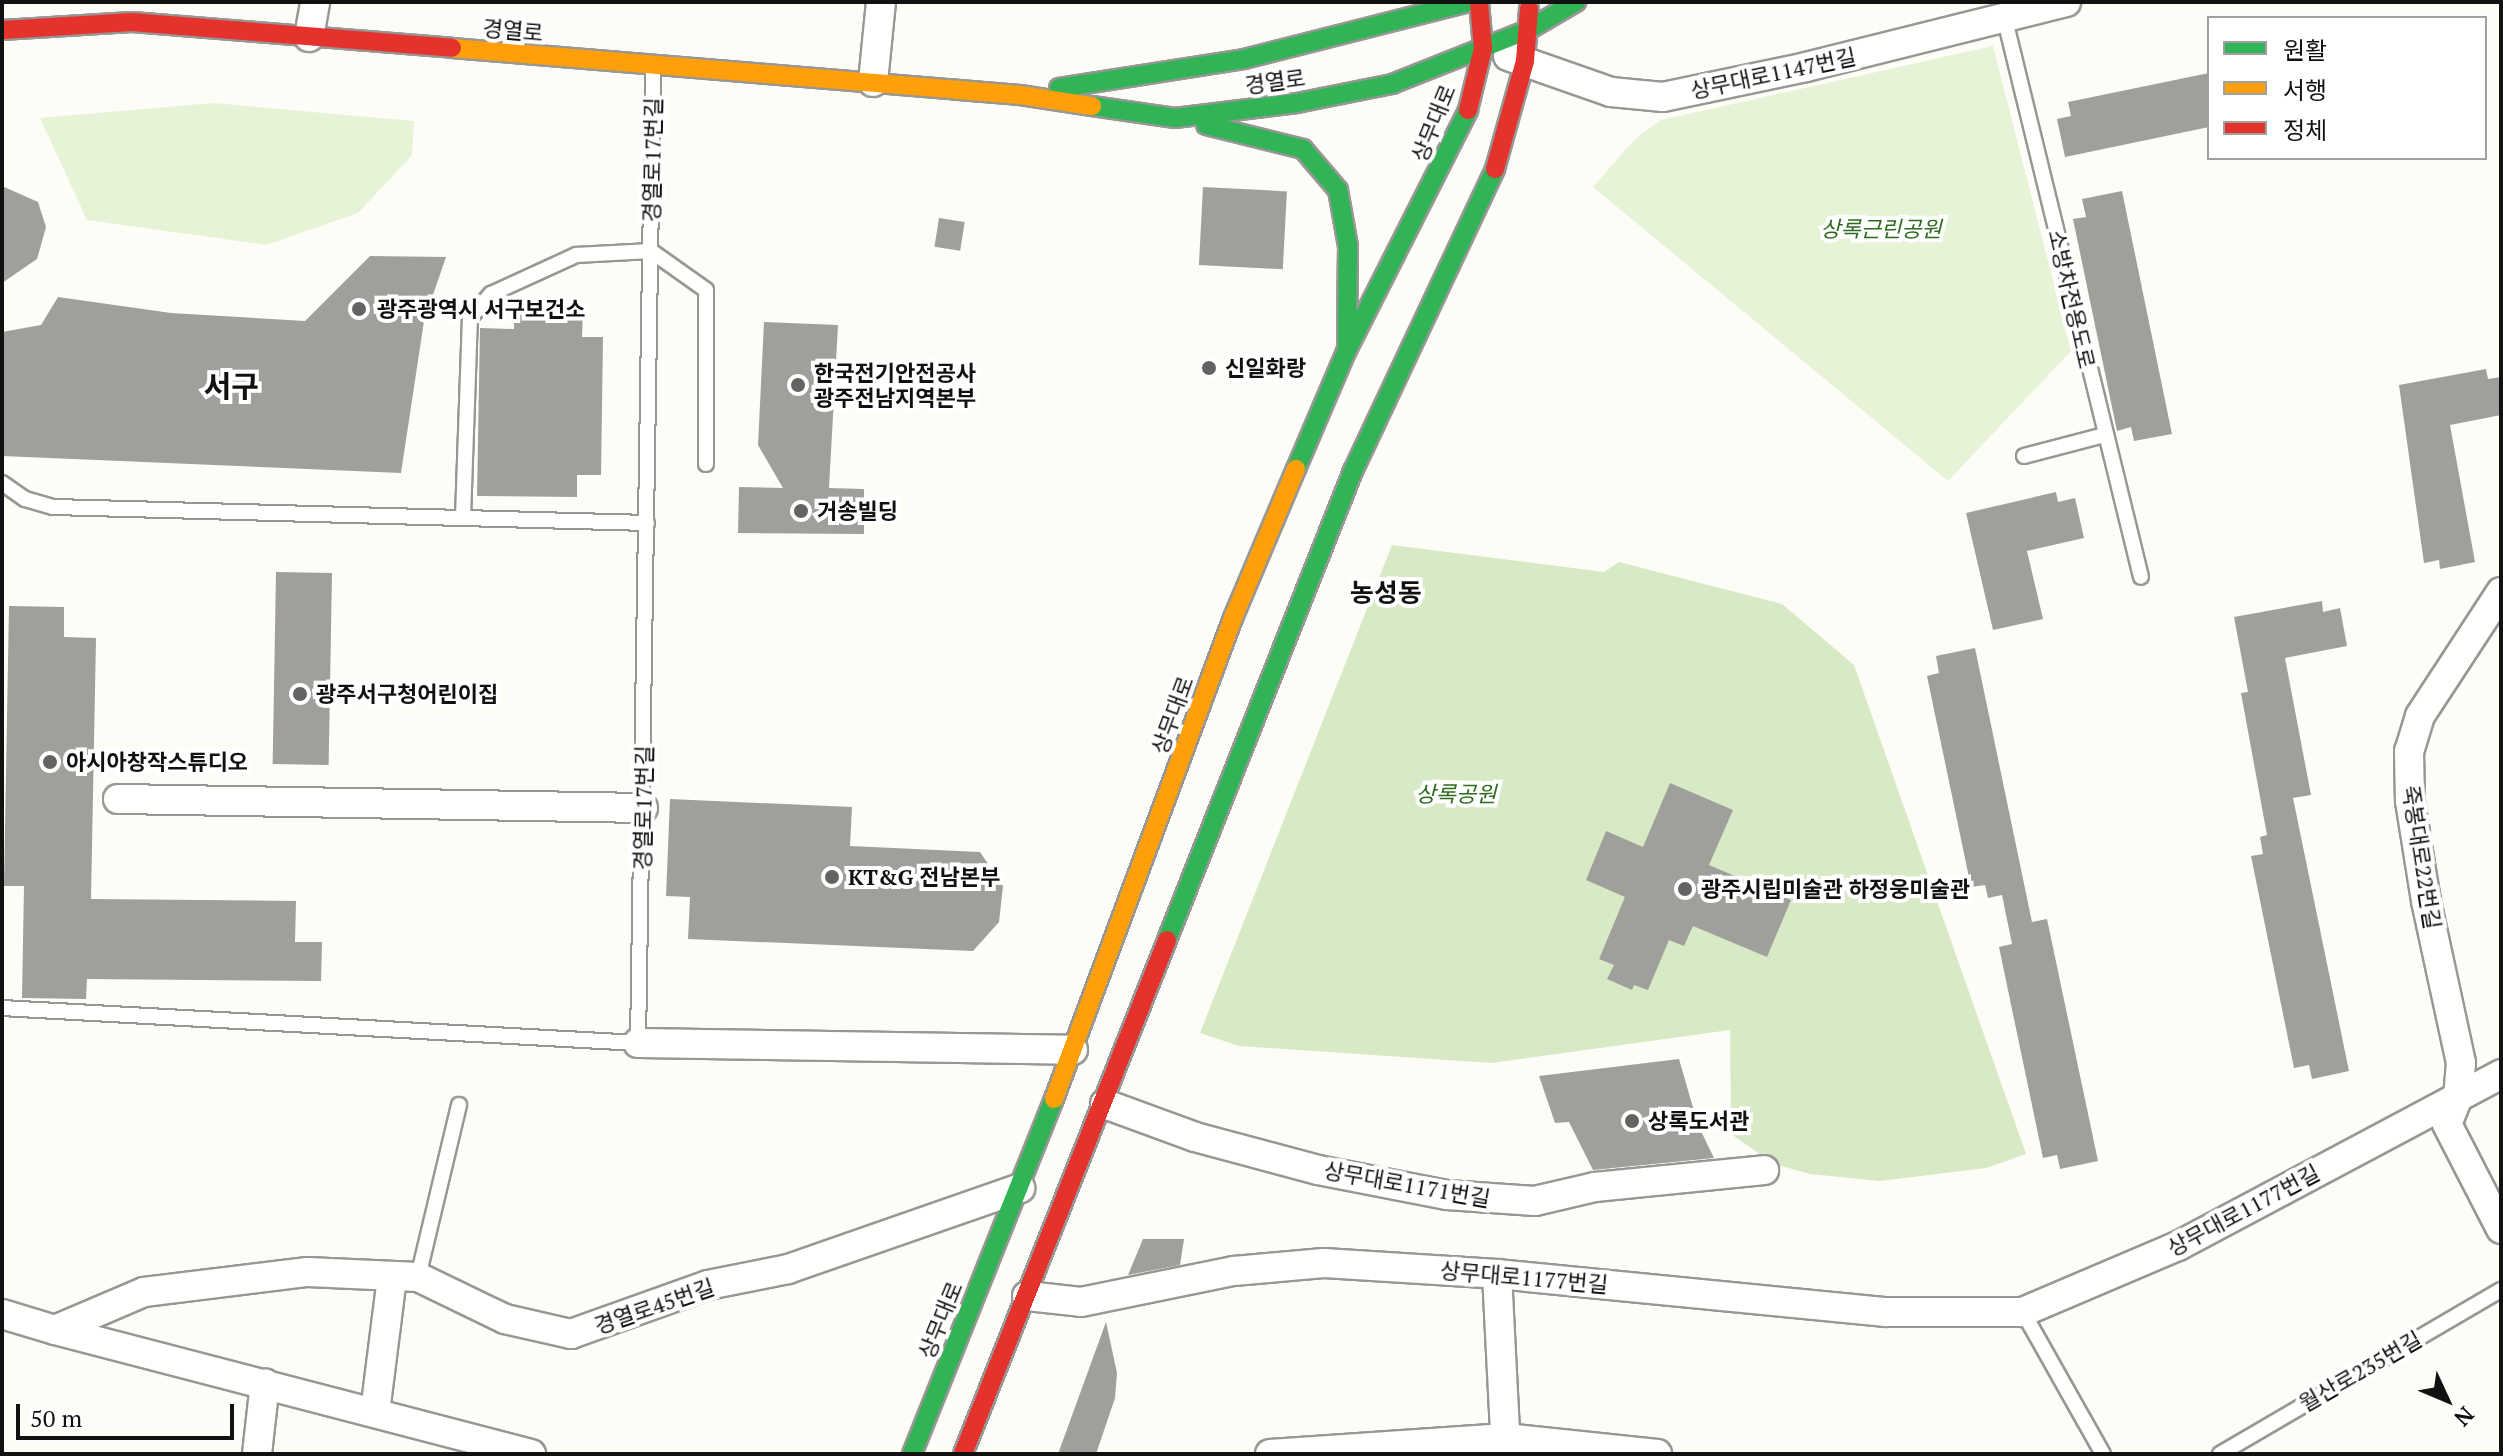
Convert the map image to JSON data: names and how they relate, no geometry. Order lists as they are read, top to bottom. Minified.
{"streets":{"street":["경열로","상무대로1147번길","상무대로","죽봉대로22번길","상무대로1171번길","상무대로1177번길","경열로45번길"],"lane":["경열로17번길","소방차전용도로","월산로235번길"]},"crossings":[["경열로","상무대로1147번길"],["경열로","상무대로"],["경열로","경열로17번길"],["상무대로1147번길","상무대로"],["상무대로1147번길","소방차전용도로"],["상무대로","경열로45번길"],["죽봉대로22번길","상무대로1177번길"]],"districts":["서구","농성동"],"parks":["상록근린공원","상록공원"],"places":["광주광역시 서구보건소","신일화랑","한국전기안전공사 광주전남지역본부","거송빌딩","광주서구청어린이집","아시아창작스튜디오","KT&G 전남본부","광주시립미술관 하정웅미술관","상록도서관"],"legend":["원활","서행","정체"],"scale_bar":"50 m","north":"bottom right"}
